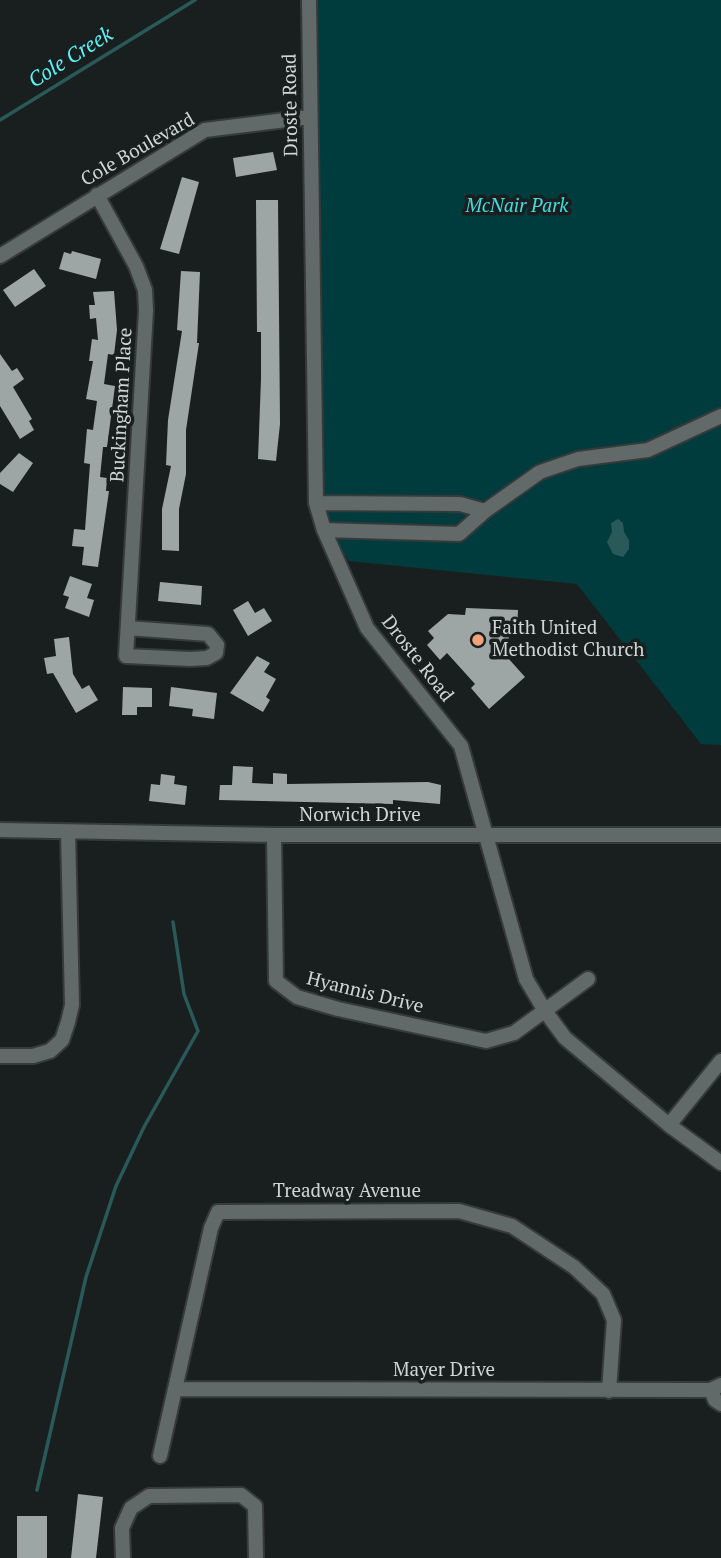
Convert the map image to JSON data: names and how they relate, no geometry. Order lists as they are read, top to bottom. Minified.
{"streets":{"street":["Droste Road","Cole Boulevard","Buckingham Place","Norwich Drive","Hyannis Drive","Treadway Avenue","Mayer Drive"]},"crossings":[["Droste Road","Cole Boulevard"],["Droste Road","Norwich Drive"],["Droste Road","Hyannis Drive"],["Cole Boulevard","Buckingham Place"],["Norwich Drive","Hyannis Drive"],["Treadway Avenue","Mayer Drive"]],"water":["Cole Creek"],"parks":["McNair Park"],"places":["Faith United Methodist Church"]}
